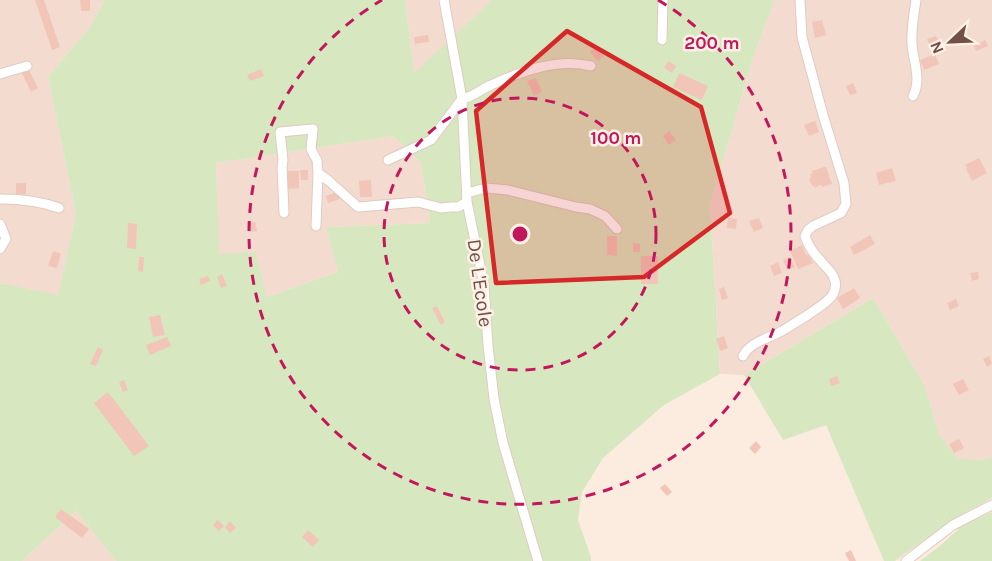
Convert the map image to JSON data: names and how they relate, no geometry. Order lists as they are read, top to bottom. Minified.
{"streets":{"street":["De L'Ecole"]},"north":"bottom left","rings":["200 m","100 m"]}
